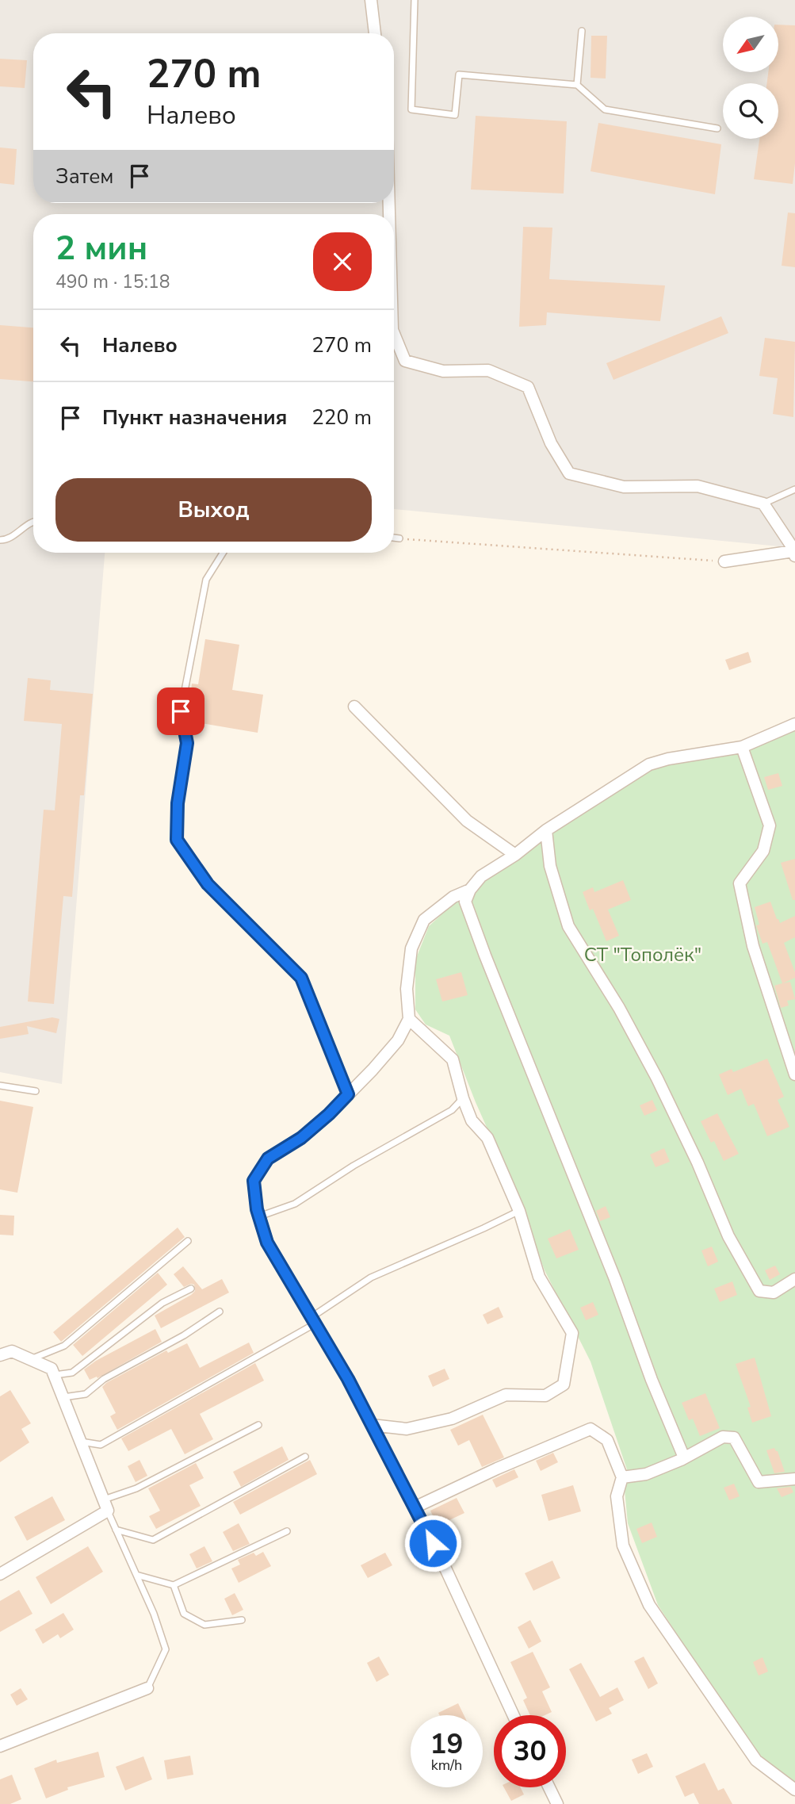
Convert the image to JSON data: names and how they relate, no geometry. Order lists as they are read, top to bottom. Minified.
{"parks":["СТ \"Тополёк\""],"north":"bottom left","page":{"turn":["270 m","Налево"],"then":"Затем","heading":["2 мин","490 m · 15:18"],"list":[{"name":"Налево","value":"270 m"},{"name":"Пункт назначения","value":"220 m"}],"buttons":"Выход","speed":"19 km/h","limit":"30"}}
